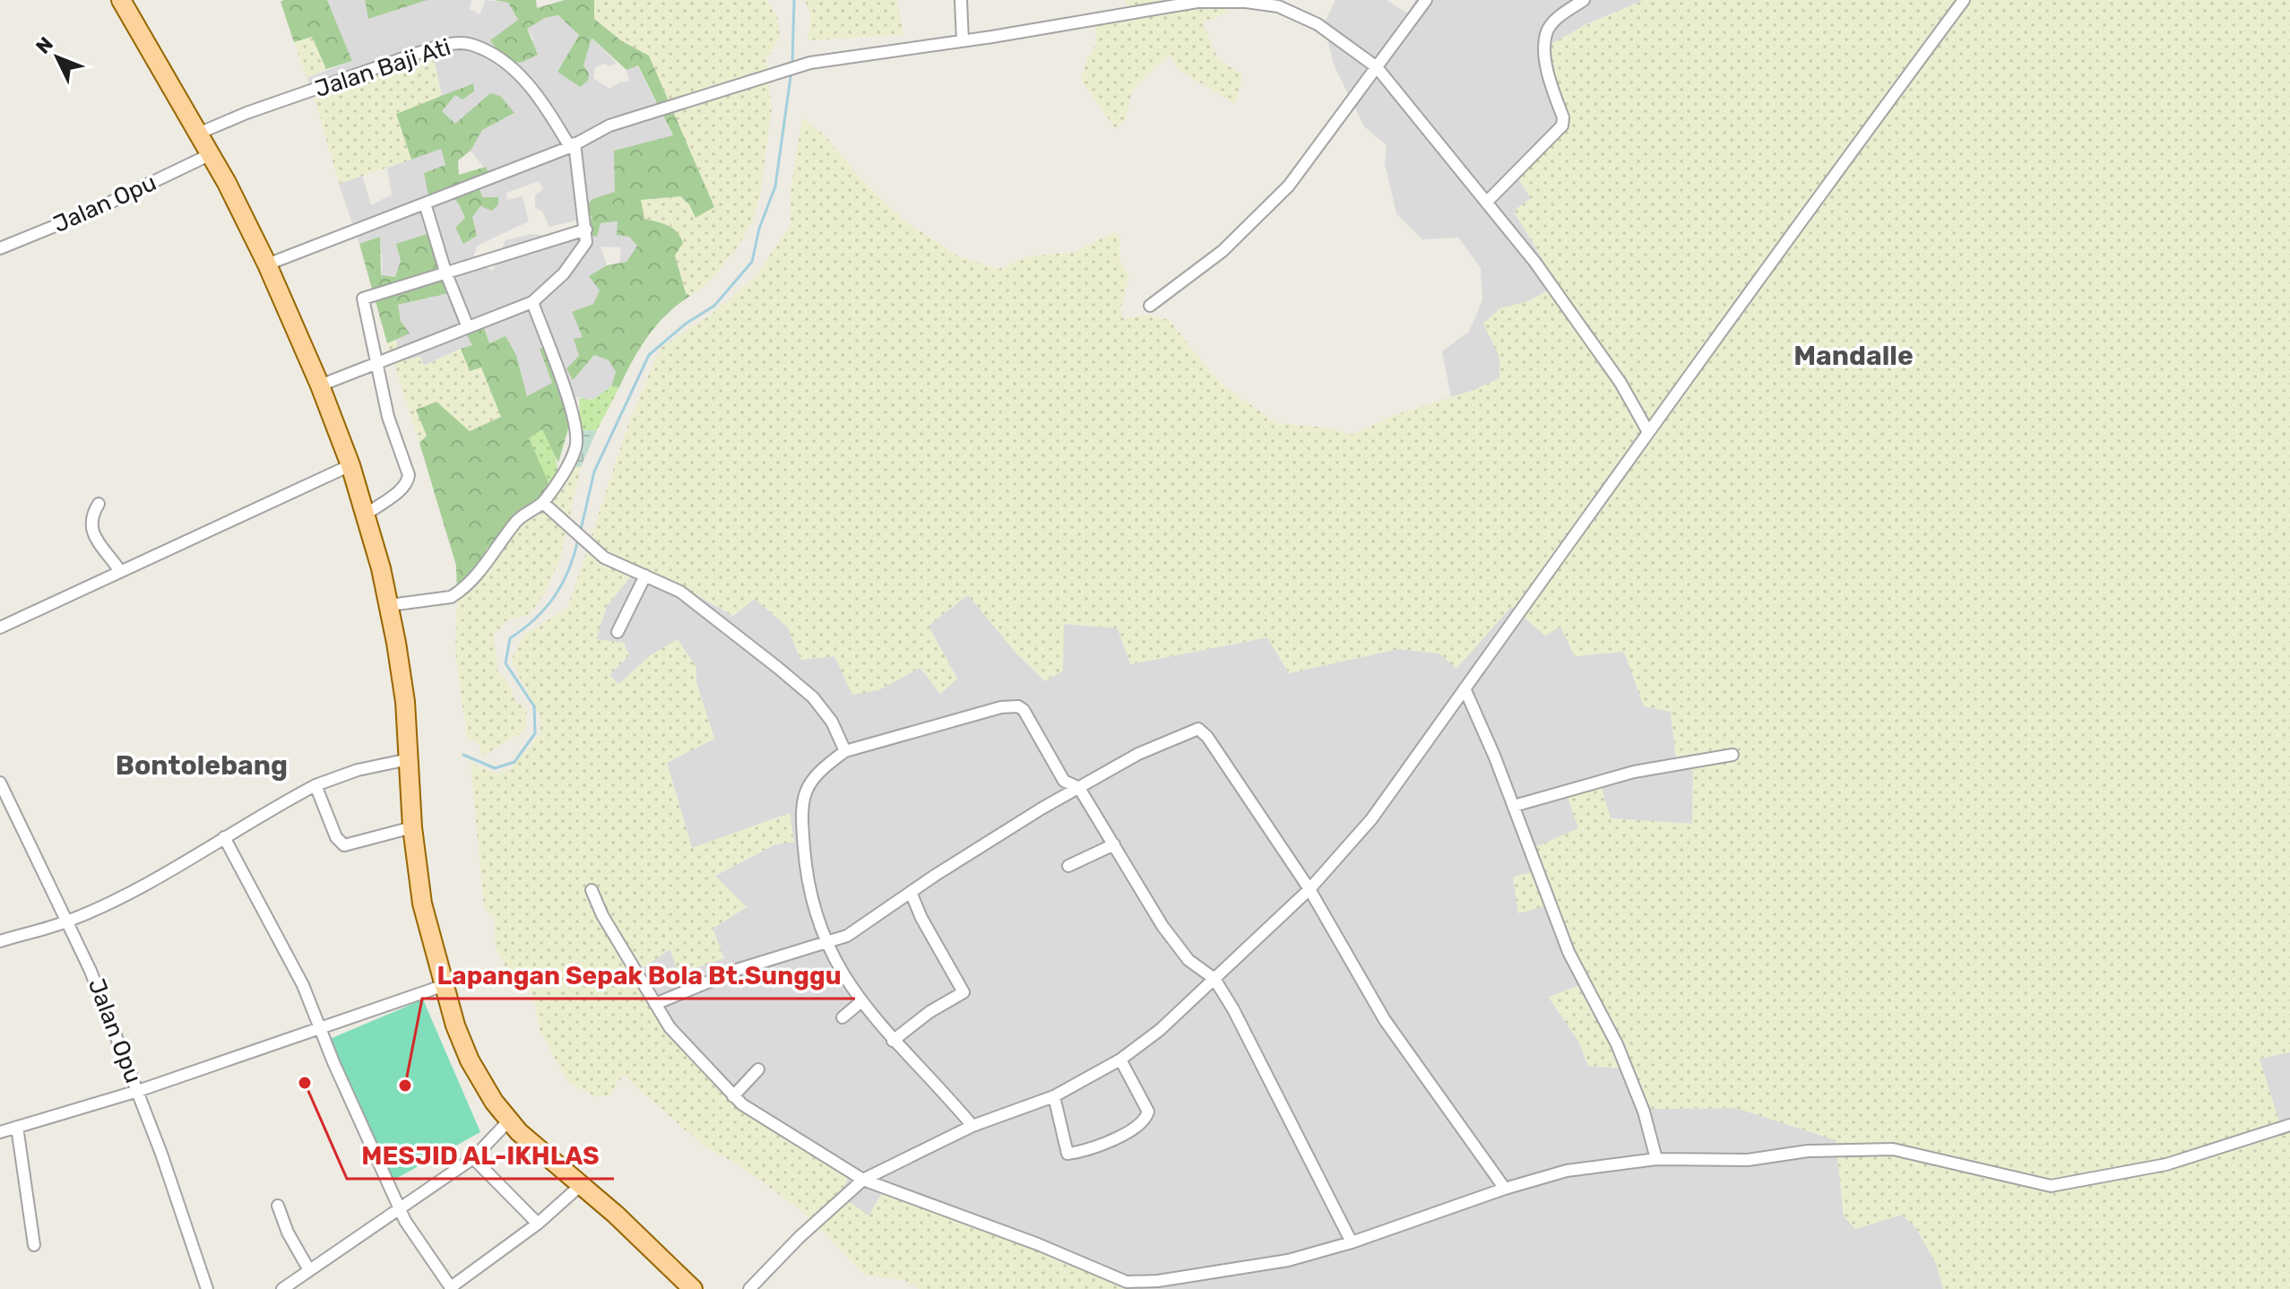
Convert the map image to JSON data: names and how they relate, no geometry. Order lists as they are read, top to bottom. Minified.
{"streets":{"street":["Jalan Baji Ati","Jalan Opu"]},"districts":["Mandalle","Bontolebang"],"places":["MESJID AL-IKHLAS","Lapangan Sepak Bola Bt.Sunggu"],"north":"top left"}
